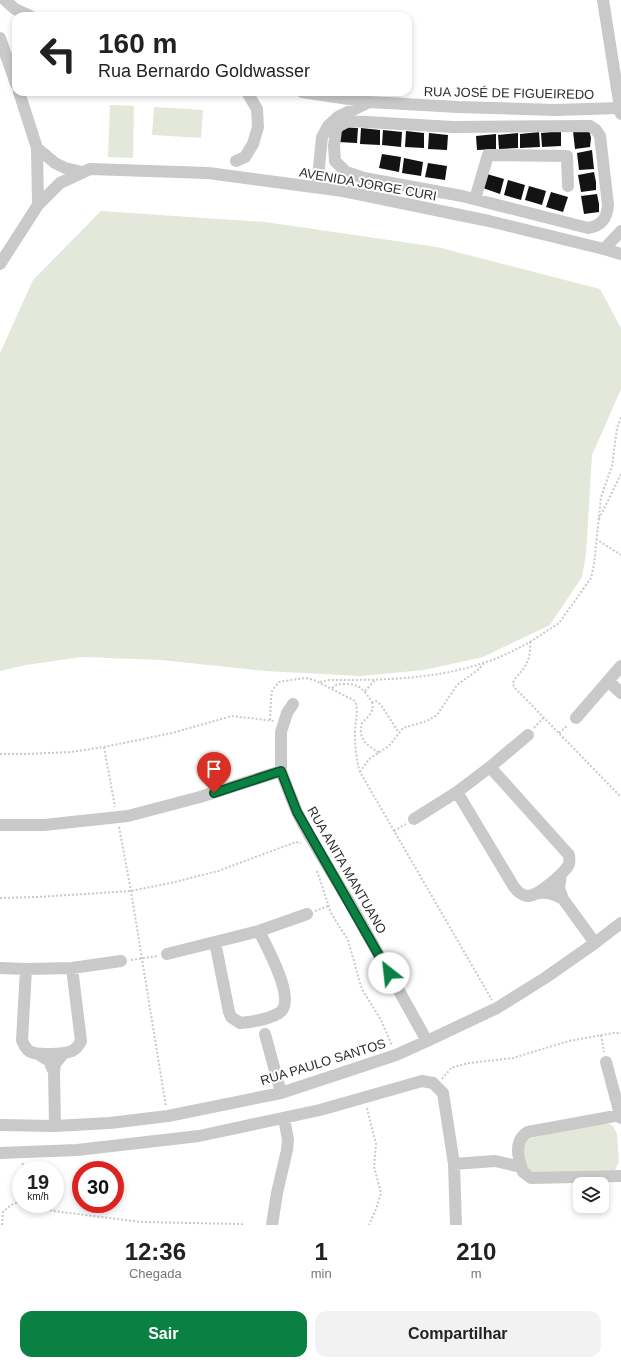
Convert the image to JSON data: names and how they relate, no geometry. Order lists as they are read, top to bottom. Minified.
{"streets":{"street":["RUA JOSÉ DE FIGUEIREDO","AVENIDA JORGE CURI","RUA ANITA MANTUANO","RUA PAULO SANTOS"]},"crossings":[["RUA ANITA MANTUANO","RUA PAULO SANTOS"]],"page":{"turn":["160 m","Rua Bernardo Goldwasser"],"speed":"19 km/h","limit":"30","eta":["12:36","Chegada","1","min","210","m"],"buttons":["Sair","Compartilhar"]}}
